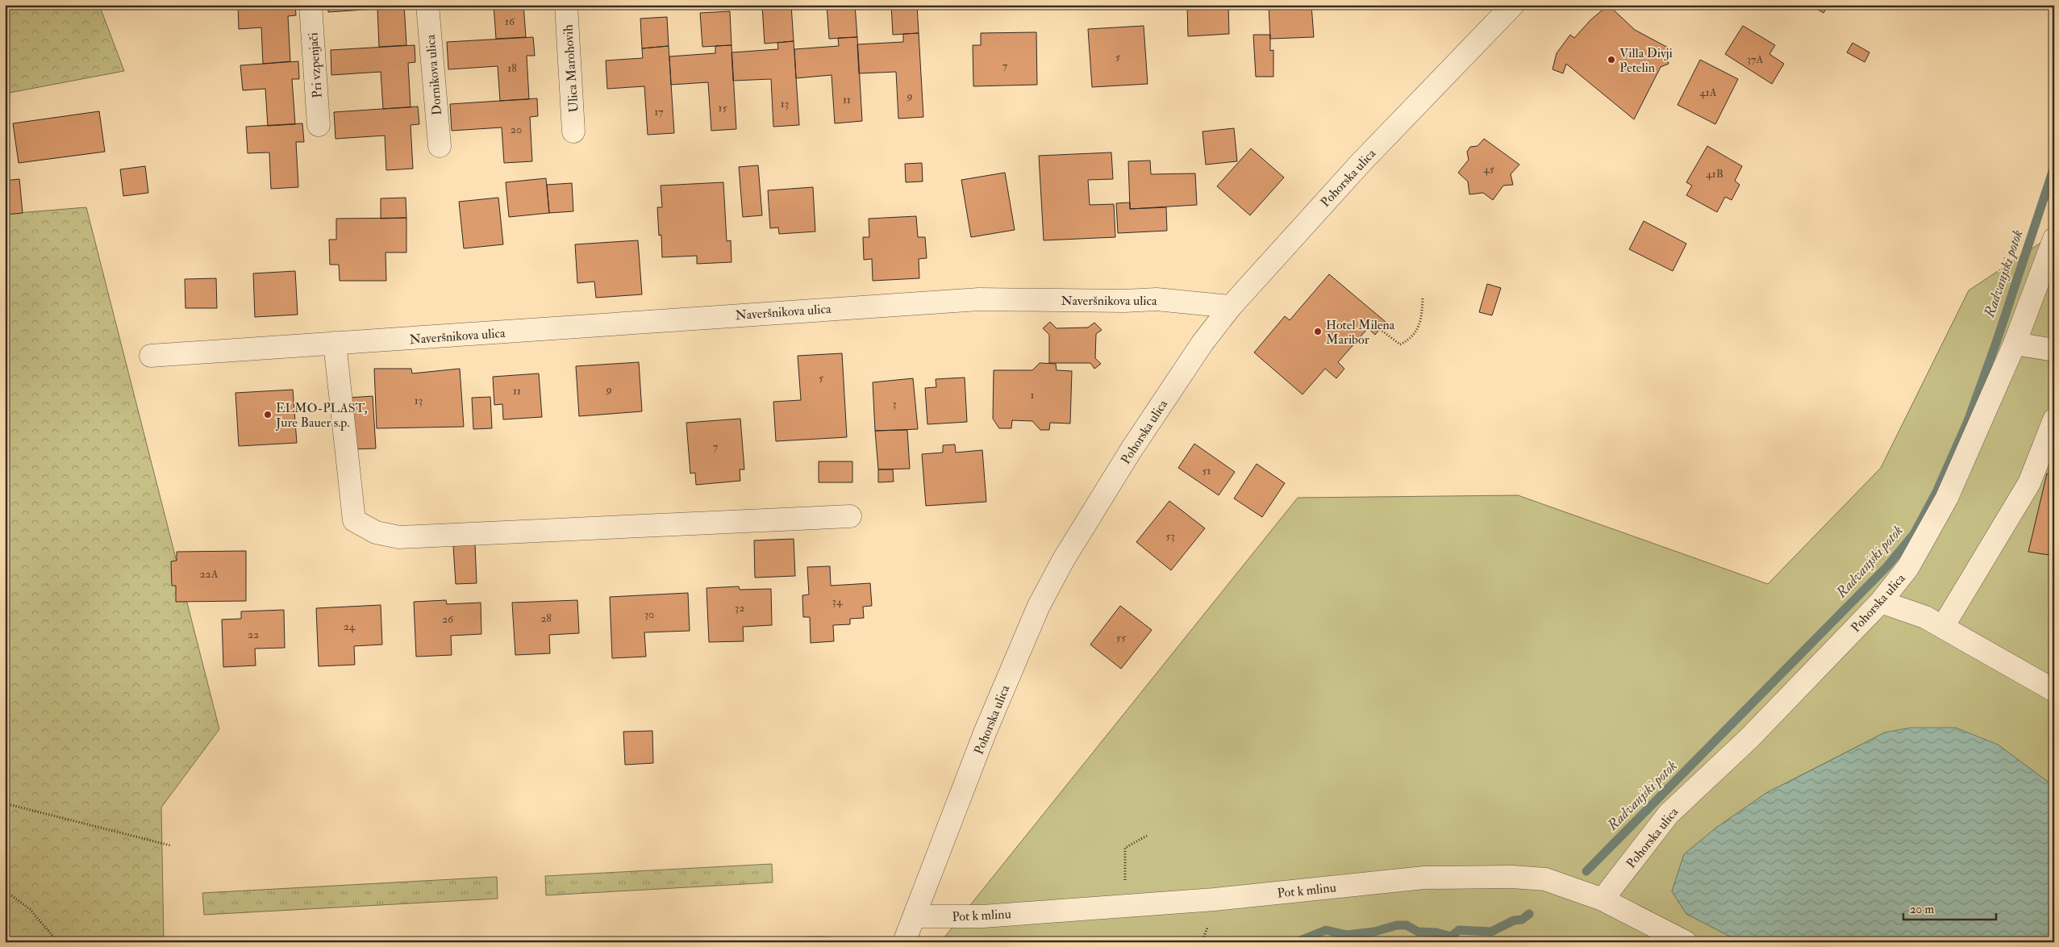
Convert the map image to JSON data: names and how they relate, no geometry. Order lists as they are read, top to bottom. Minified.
{"streets":{"street":["Pri vzpenjači","Ulica Marohovih","Dornikova ulica","Pohorska ulica","Naveršnikova ulica","Pot k mlinu"]},"crossings":[["Pohorska ulica","Naveršnikova ulica"],["Pohorska ulica","Pot k mlinu"]],"water":["Radvanjski potok"],"places":["Villa Divji Petelin","Hotel Milena Maribor","ELMO-PLAST, Jure Bauer s.p."],"house_numbers":["16","5","37A","7","18","41A","9","11","13","15","17","20","45","41B","5","9","11","1","13","3","7","51","53","22A","34","32","30","28","26","24","22","55"],"scale_bar":"20 m"}
